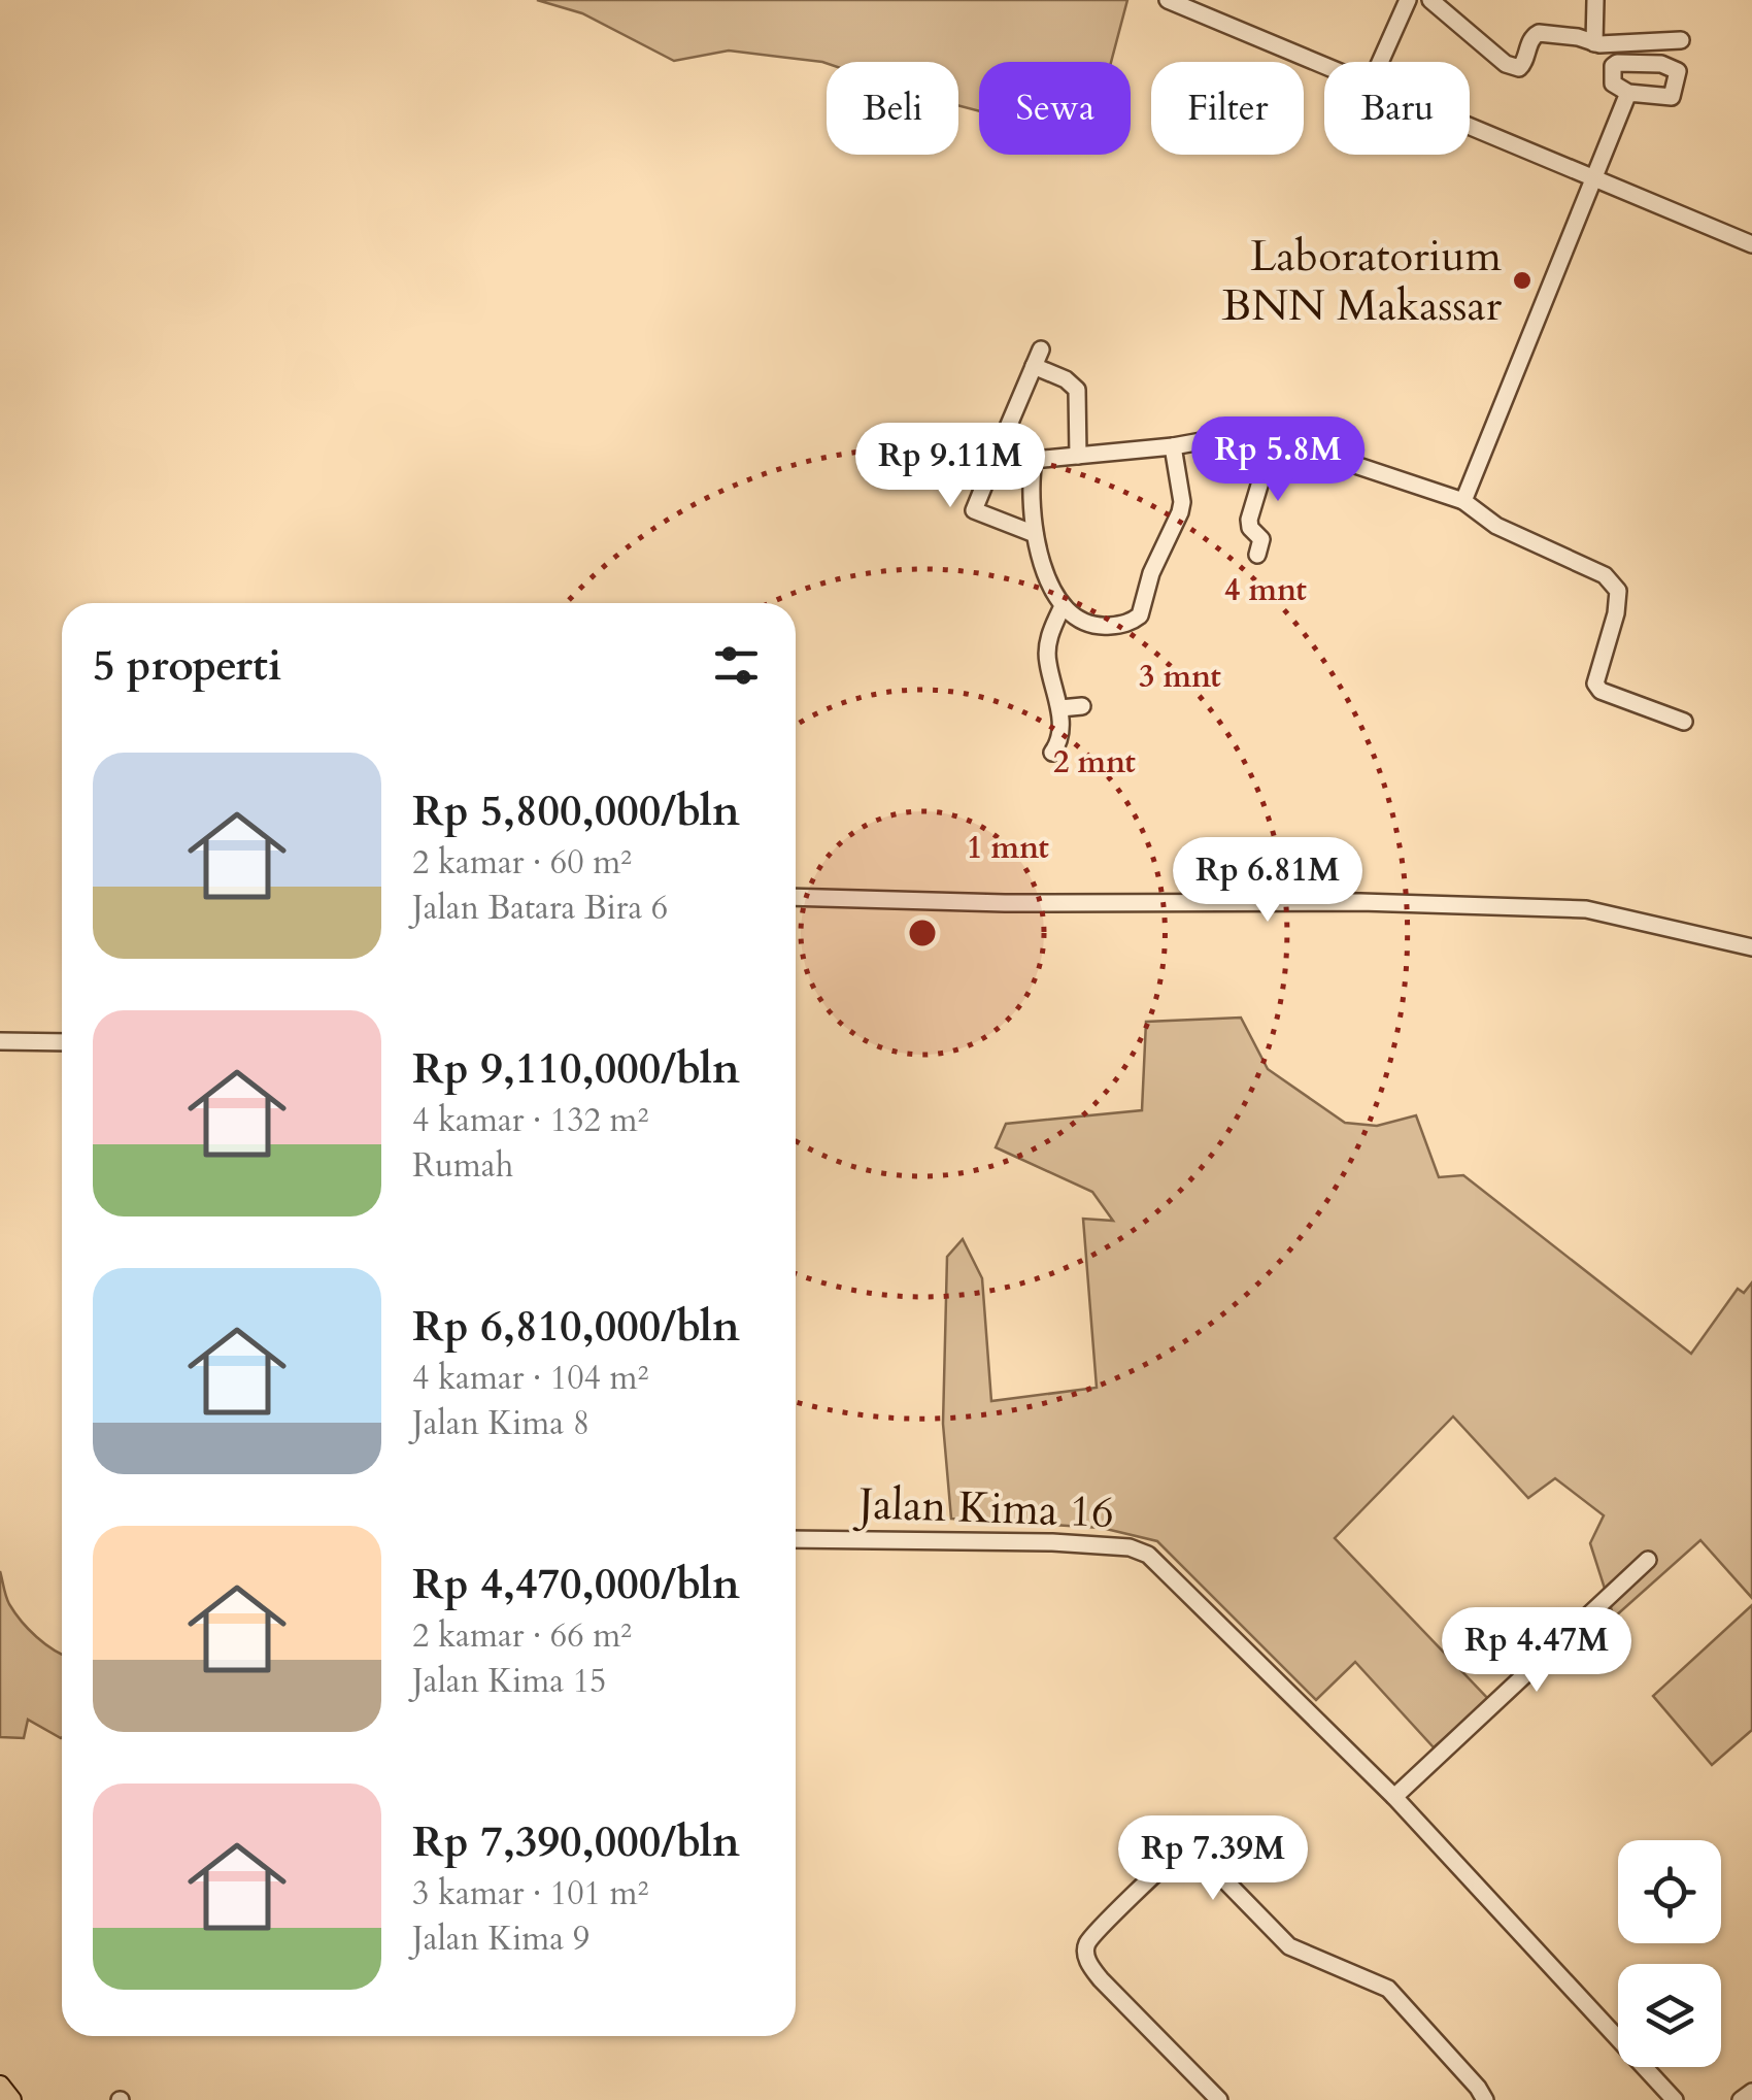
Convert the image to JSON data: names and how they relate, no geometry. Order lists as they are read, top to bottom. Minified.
{"streets":{"street":["Jalan Kima 16"]},"places":["Laboratorium BNN Makassar"],"page":{"chip":["Beli","Sewa","Filter","Baru"],"price":["Rp 5.8M","Rp 9.11M","Rp 6.81M","Rp 4.47M","Rp 7.39M"],"heading":"5 properti","list":[{"name":"Rp 5,800,000/bln","note":"2 kamar · 60 m² · Jalan Batara Bira 6"},{"name":"Rp 9,110,000/bln","note":"4 kamar · 132 m² · Rumah"},{"name":"Rp 6,810,000/bln","note":"4 kamar · 104 m² · Jalan Kima 8"},{"name":"Rp 4,470,000/bln","note":"2 kamar · 66 m² · Jalan Kima 15"},{"name":"Rp 7,390,000/bln","note":"3 kamar · 101 m² · Jalan Kima 9"}]},"rings":["4 mnt","3 mnt","2 mnt","1 mnt"]}
